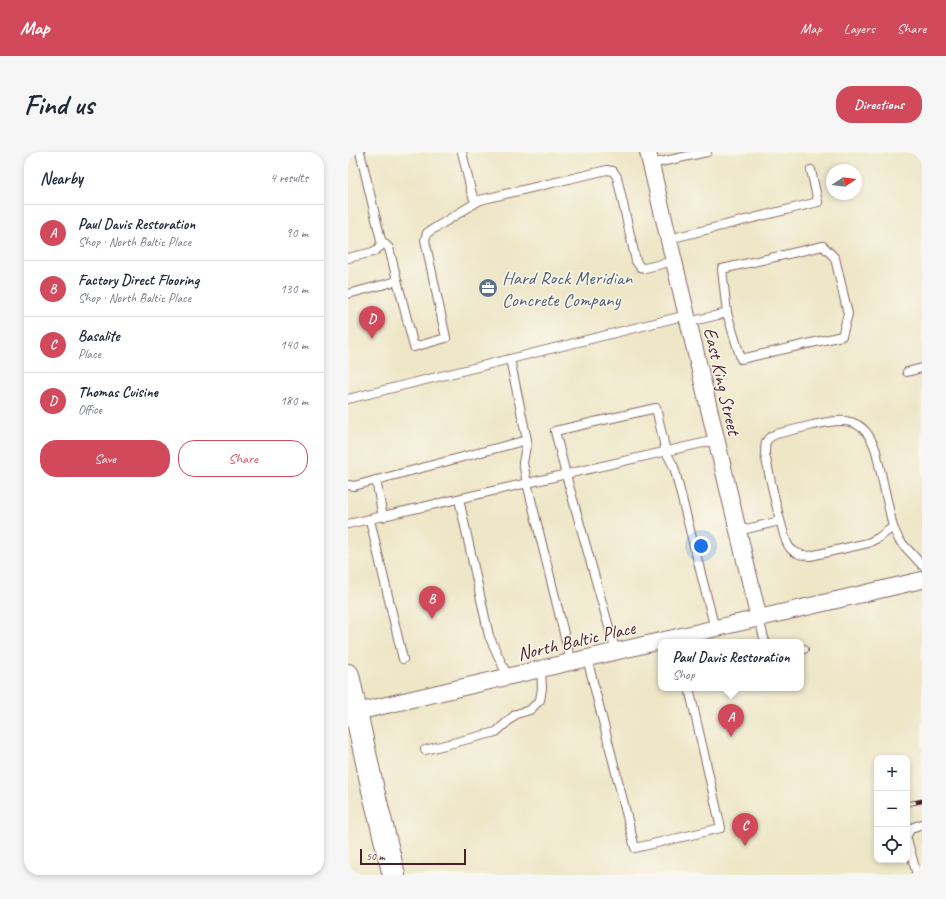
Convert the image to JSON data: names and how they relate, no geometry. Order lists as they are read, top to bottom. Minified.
{"streets":{"street":["East King Street","North Baltic Place"]},"crossings":[["East King Street","North Baltic Place"]],"places":{"office":["Hard Rock Meridian Concrete Company"]},"scale_bar":"50 m","north":"right","page":{"header":"Map","nav":["Map","Layers","Share"],"buttons":["Directions",["Save","Share"]],"title":"Find us","heading":["Nearby","4 results"],"list":[{"mark":"A","name":"Paul Davis Restoration","note":"Shop · North Baltic Place","value":"90 m"},{"mark":"B","name":"Factory Direct Flooring","note":"Shop · North Baltic Place","value":"130 m"},{"mark":"C","name":"Basalite","note":"Place","value":"140 m"},{"mark":"D","name":"Thomas Cuisine","note":"Office","value":"180 m"}],"pins":["D","B","A","C"],"popup":["Paul Davis Restoration","Shop"],"map_buttons":["+","−"],"scale":"50 m"}}
